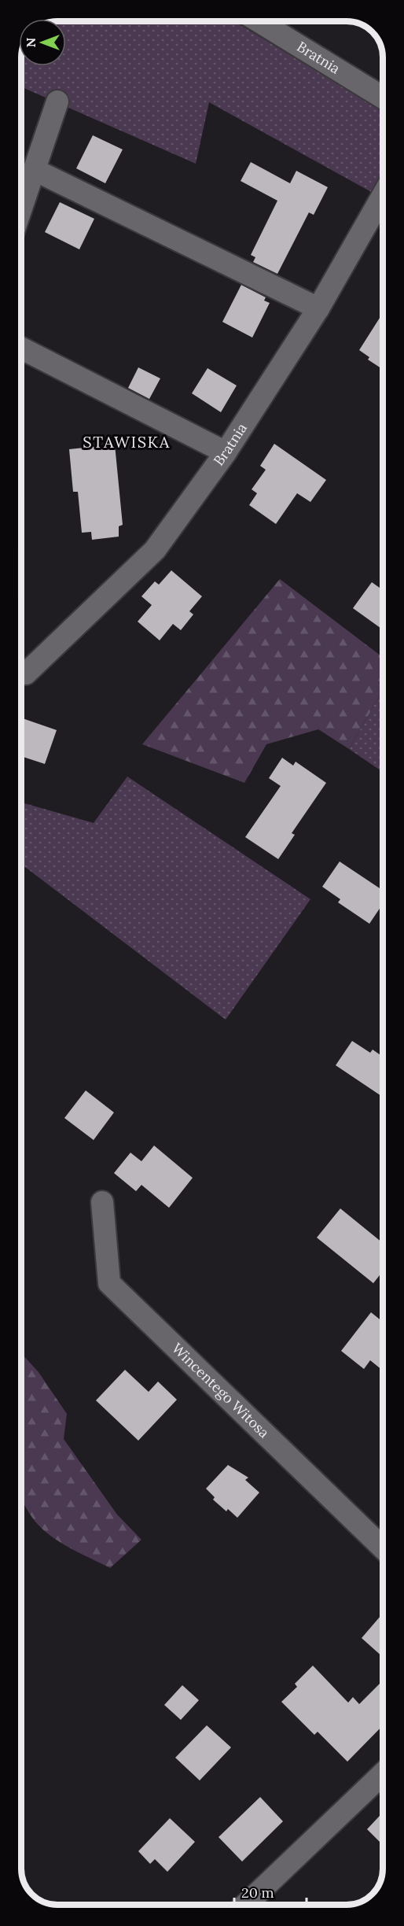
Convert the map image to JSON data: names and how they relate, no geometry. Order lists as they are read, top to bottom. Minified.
{"streets":{"street":["Bratnia","Wincentego Witosa"]},"districts":["STAWISKA"],"scale_bar":"20 m","north":"left"}
